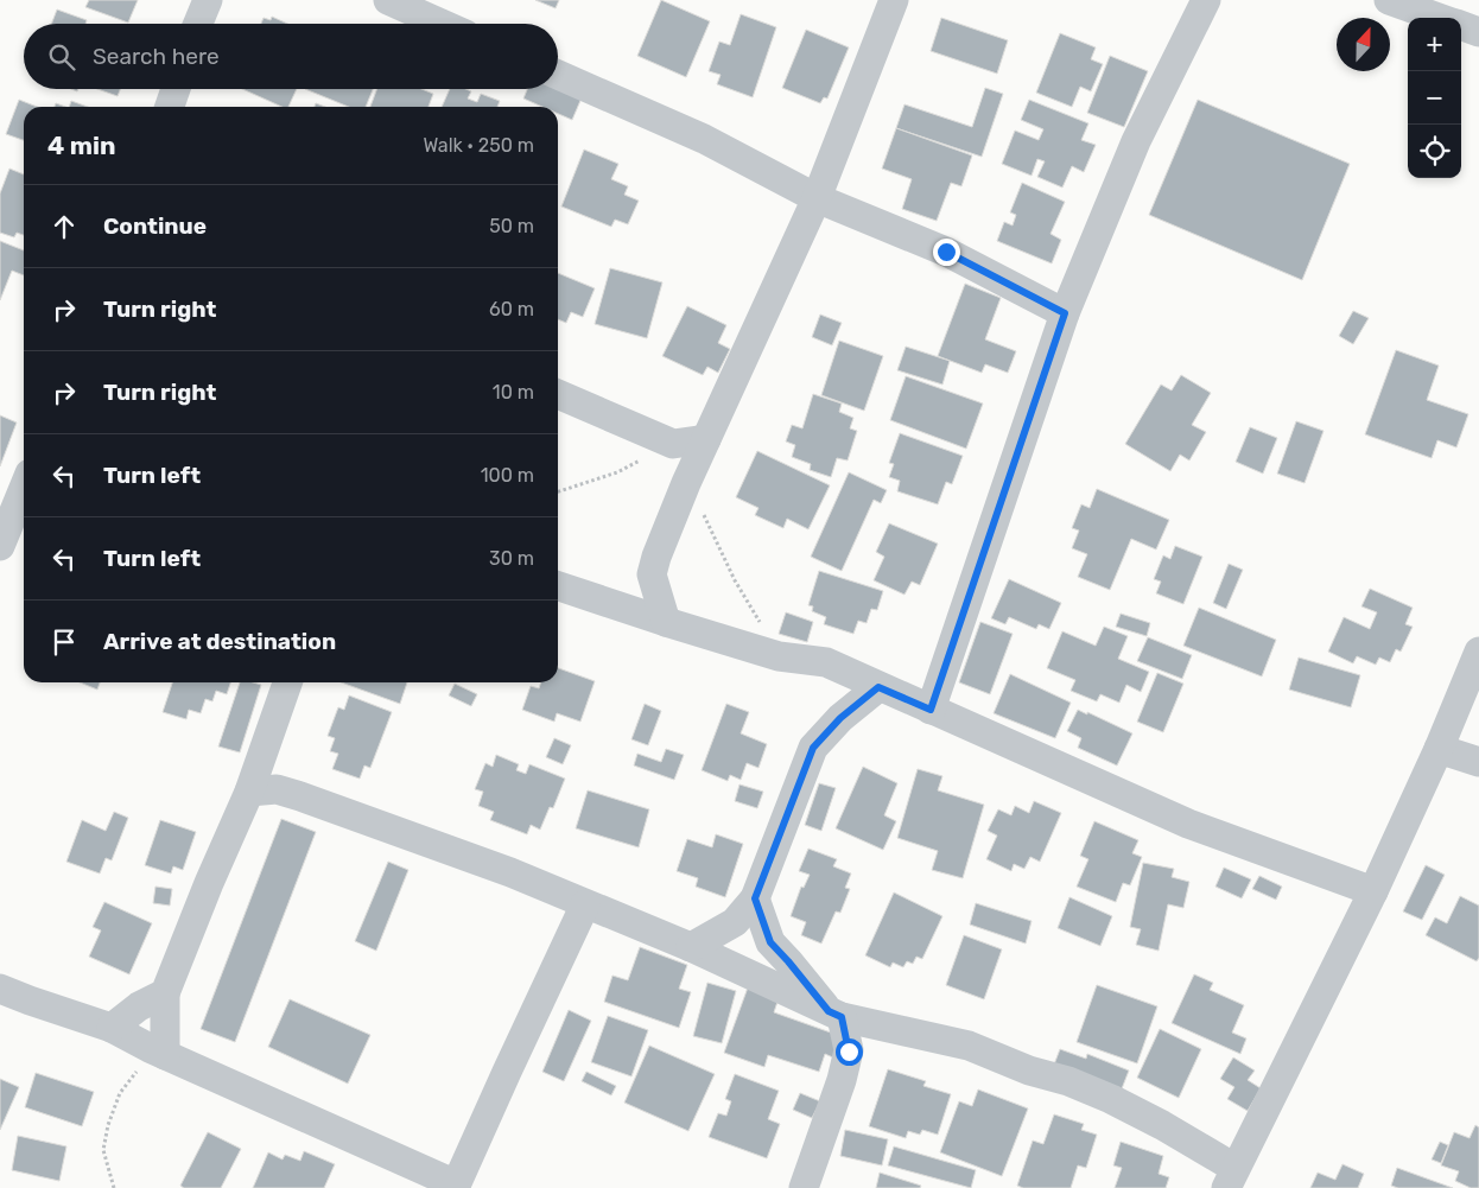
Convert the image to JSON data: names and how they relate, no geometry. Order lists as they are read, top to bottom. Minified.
{"north":"top","page":{"map_buttons":["+","−"],"search":"Search here","heading":["4 min","Walk · 250 m"],"list":[["Continue","50 m"],["Turn right","60 m"],["Turn right","10 m"],["Turn left","100 m"],["Turn left","30 m"],"Arrive at destination"]}}
